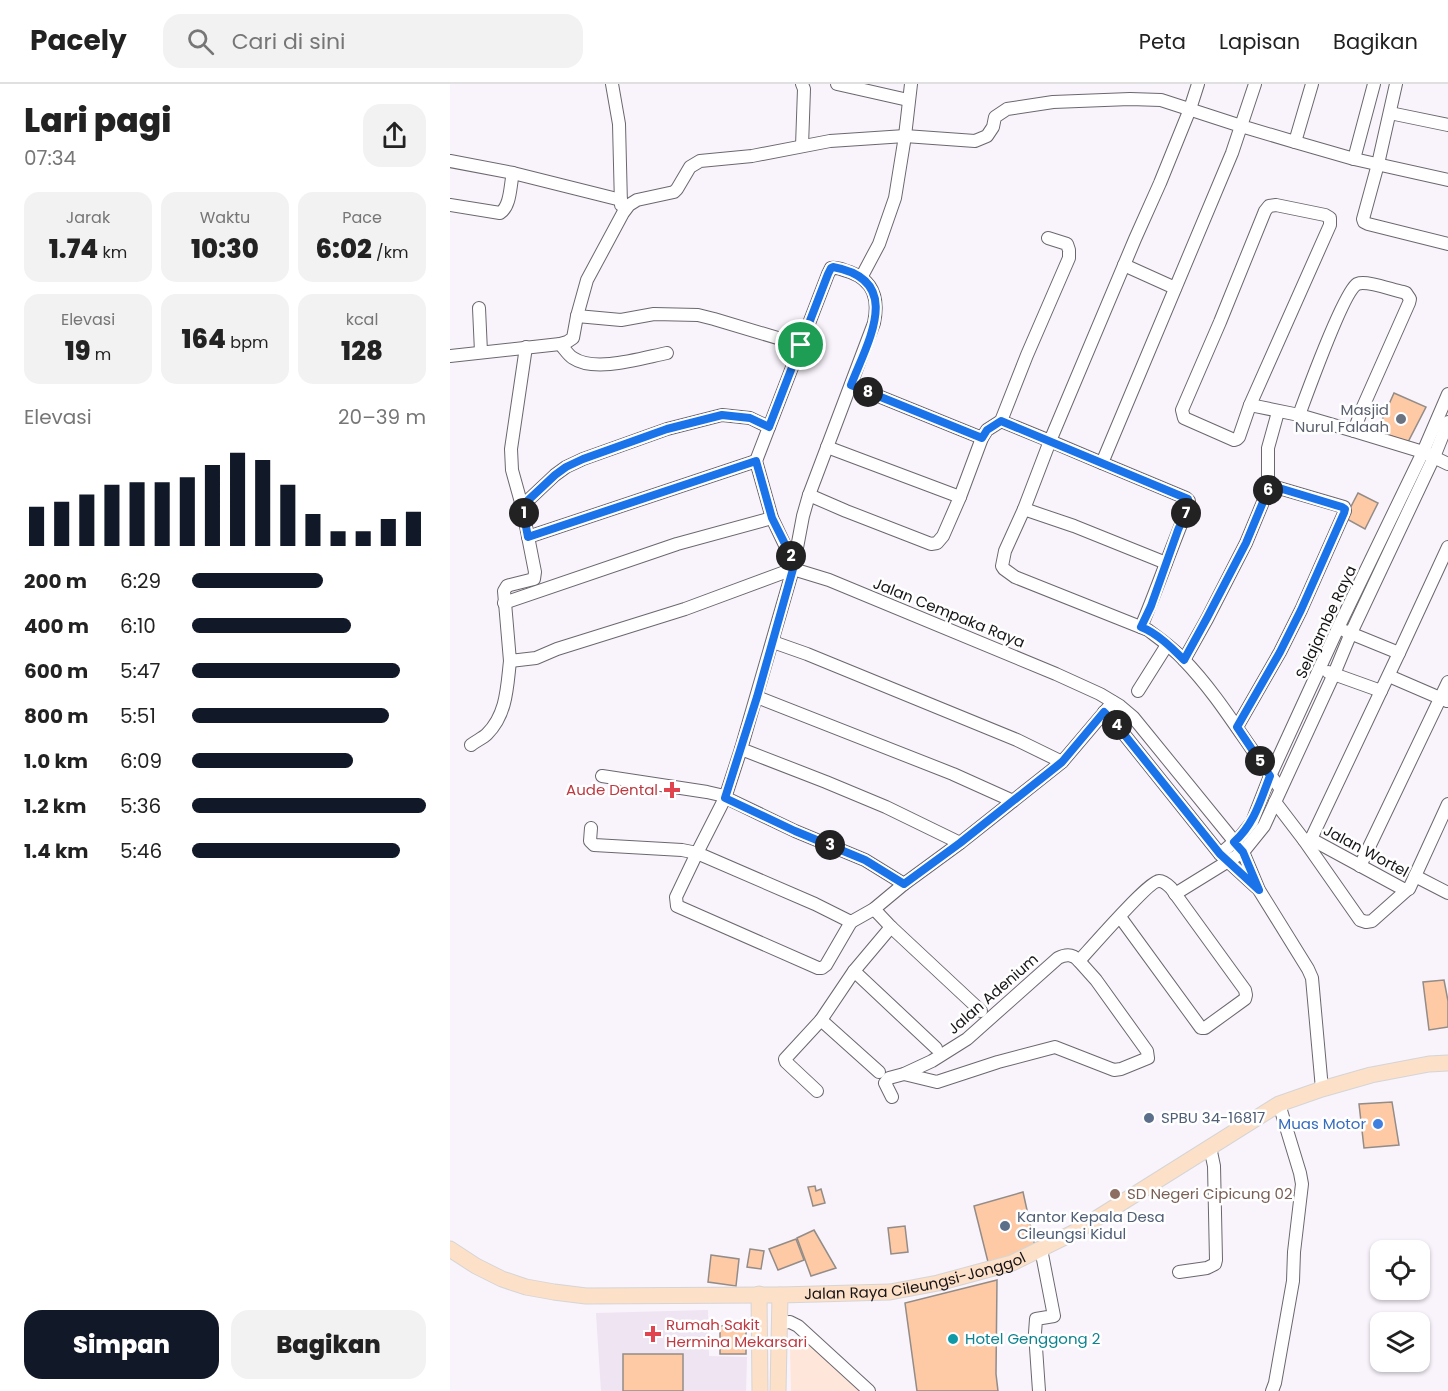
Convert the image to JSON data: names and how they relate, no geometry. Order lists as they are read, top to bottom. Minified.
{"streets":{"main road":["Jalan Raya Cileungsi-Jonggol"],"street":["Jalan Cempaka Raya","Selajambe Raya","Jalan Wortel","Jalan Adenium"]},"crossings":[["Jalan Cempaka Raya","Selajambe Raya"]],"places":{"other":["Masjid Nurul Falaah","SPBU 34-16817","Muas Motor","SD Negeri Cipicung 02","Kantor Kepala Desa Cileungsi Kidul","Hotel Genggong 2"],"health":["Aude Dental","Rumah Sakit Hermina Mekarsari"]},"page":{"header":"Pacely","search":"Cari di sini","nav":["Peta","Lapisan","Bagikan"],"heading":["Lari pagi","07:34"],"stats":[["Jarak","1.74 km"],["Waktu","10:30"],["Pace","6:02 /km"],["Elevasi","19 m"],["164 bpm"],["kcal","128"]],"pins":["8","6","1","7","2","4","5","3"],"chart":["Elevasi","20–39 m"],"list":[{"name":"200 m","note":"6:29"},{"name":"400 m","note":"6:10"},{"name":"600 m","note":"5:47"},{"name":"800 m","note":"5:51"},{"name":"1.0 km","note":"6:09"},{"name":"1.2 km","note":"5:36"},{"name":"1.4 km","note":"5:46"}],"buttons":["Simpan","Bagikan"]}}
